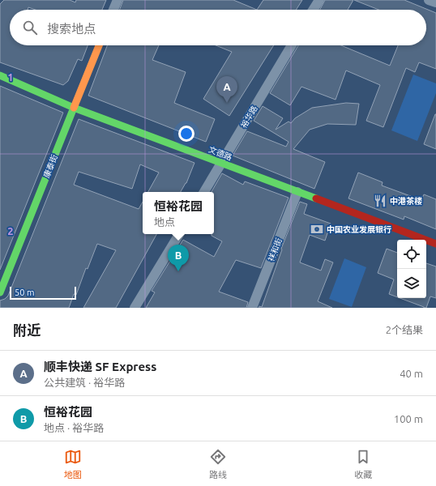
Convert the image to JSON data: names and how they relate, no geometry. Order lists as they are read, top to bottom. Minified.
{"streets":{"street":["裕华路","文德路","康泰街","祥和街"]},"crossings":[["裕华路","文德路"],["文德路","康泰街"],["文德路","祥和街"]],"places":{"restaurant":["中港茶楼"],"bank":["中国农业发展银行"]},"scale_bar":"50 m","page":{"search":"搜索地点","pins":["A","B"],"popup":["恒裕花园","地点"],"scale":"50 m","heading":["附近","2个结果"],"list":[{"mark":"A","name":"顺丰快递 SF Express","note":"公共建筑 · 裕华路","value":"40 m"},{"mark":"B","name":"恒裕花园","note":"地点 · 裕华路","value":"100 m"}],"nav":["地图","路线","收藏"]},"grid":{"rows":["1","2"]}}
